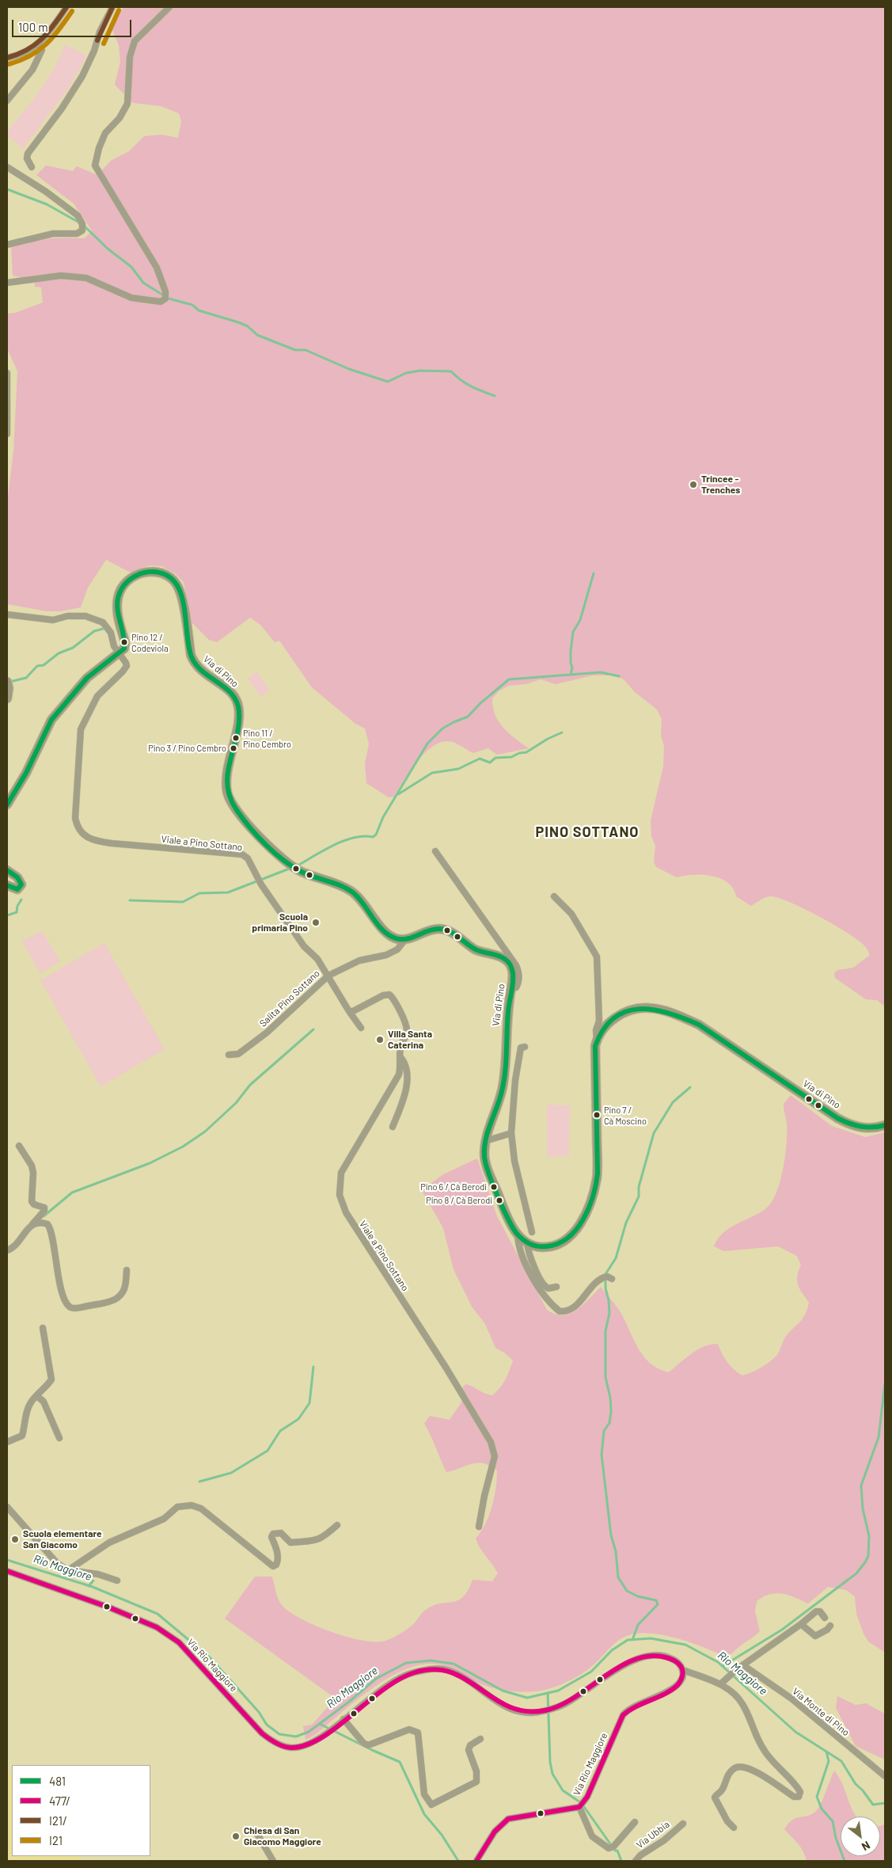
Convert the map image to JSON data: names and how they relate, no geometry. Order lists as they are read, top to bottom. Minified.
{"streets":{"street":["Via di Pino","Viale a Pino Sottano","Salita Pino Sottano","Via Rio Maggiore","Via Monte di Pino","Via Ubbia"]},"crossings":[["Via di Pino","Viale a Pino Sottano"],["Via di Pino","Salita Pino Sottano"],["Viale a Pino Sottano","Salita Pino Sottano"]],"districts":["PINO SOTTANO"],"water":["Rio Maggiore"],"places":["Trincee - Trenches","Pino 12 / Codeviola","Pino 11 / Pino Cembro","Pino 3 / Pino Cembro","Scuola primaria Pino","Villa Santa Caterina","Pino 7 / Cà Moscino","Pino 6 / Cà Berodi","Pino 8 / Cà Berodi","Scuola elementare San Giacomo","Chiesa di San Giacomo Maggiore"],"lines":["transit line I21/","transit line I21","transit line 481","transit line 477/"],"legend":["481","477/","I21/","I21"],"scale_bar":"100 m","north":"bottom right"}
